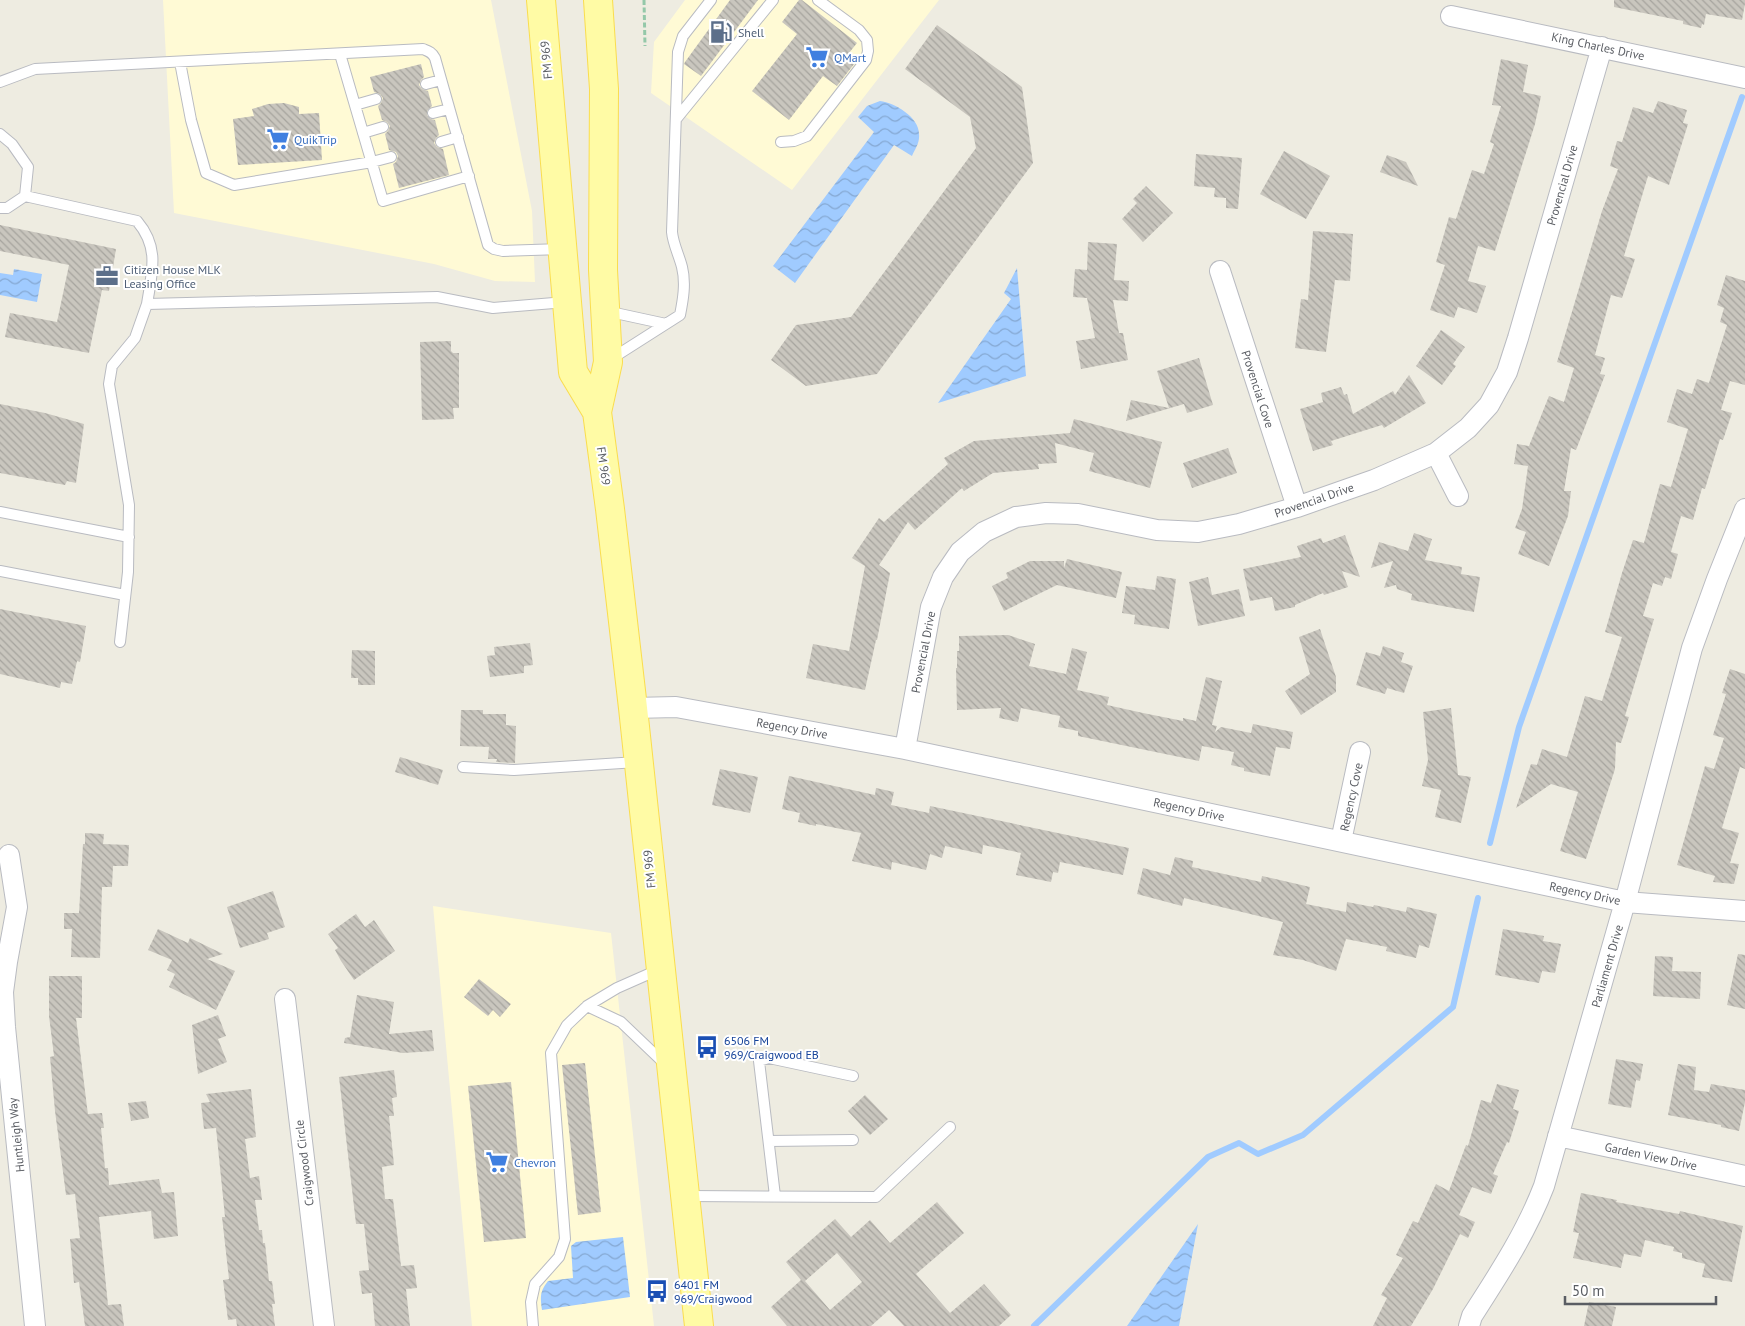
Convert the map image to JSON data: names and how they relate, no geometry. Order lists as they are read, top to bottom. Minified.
{"streets":{"main road":["FM 969"],"street":["King Charles Drive","Provencial Drive","Provencial Cove","Regency Drive","Regency Cove","Parliament Drive","Huntleigh Way","Garden View Drive","Craigwood Circle"]},"crossings":[["King Charles Drive","Provencial Drive"],["FM 969","Regency Drive"],["Provencial Drive","Provencial Cove"],["Provencial Drive","Regency Drive"],["Regency Drive","Regency Cove"],["Regency Drive","Parliament Drive"],["Parliament Drive","Garden View Drive"]],"places":{"fuel station":["Shell"],"supermarket":["QMart","QuikTrip","Chevron"],"office":["Citizen House MLK Leasing Office"],"bus stop":["6506 FM 969/Craigwood EB","6401 FM 969/Craigwood"]},"scale_bar":"50 m"}
